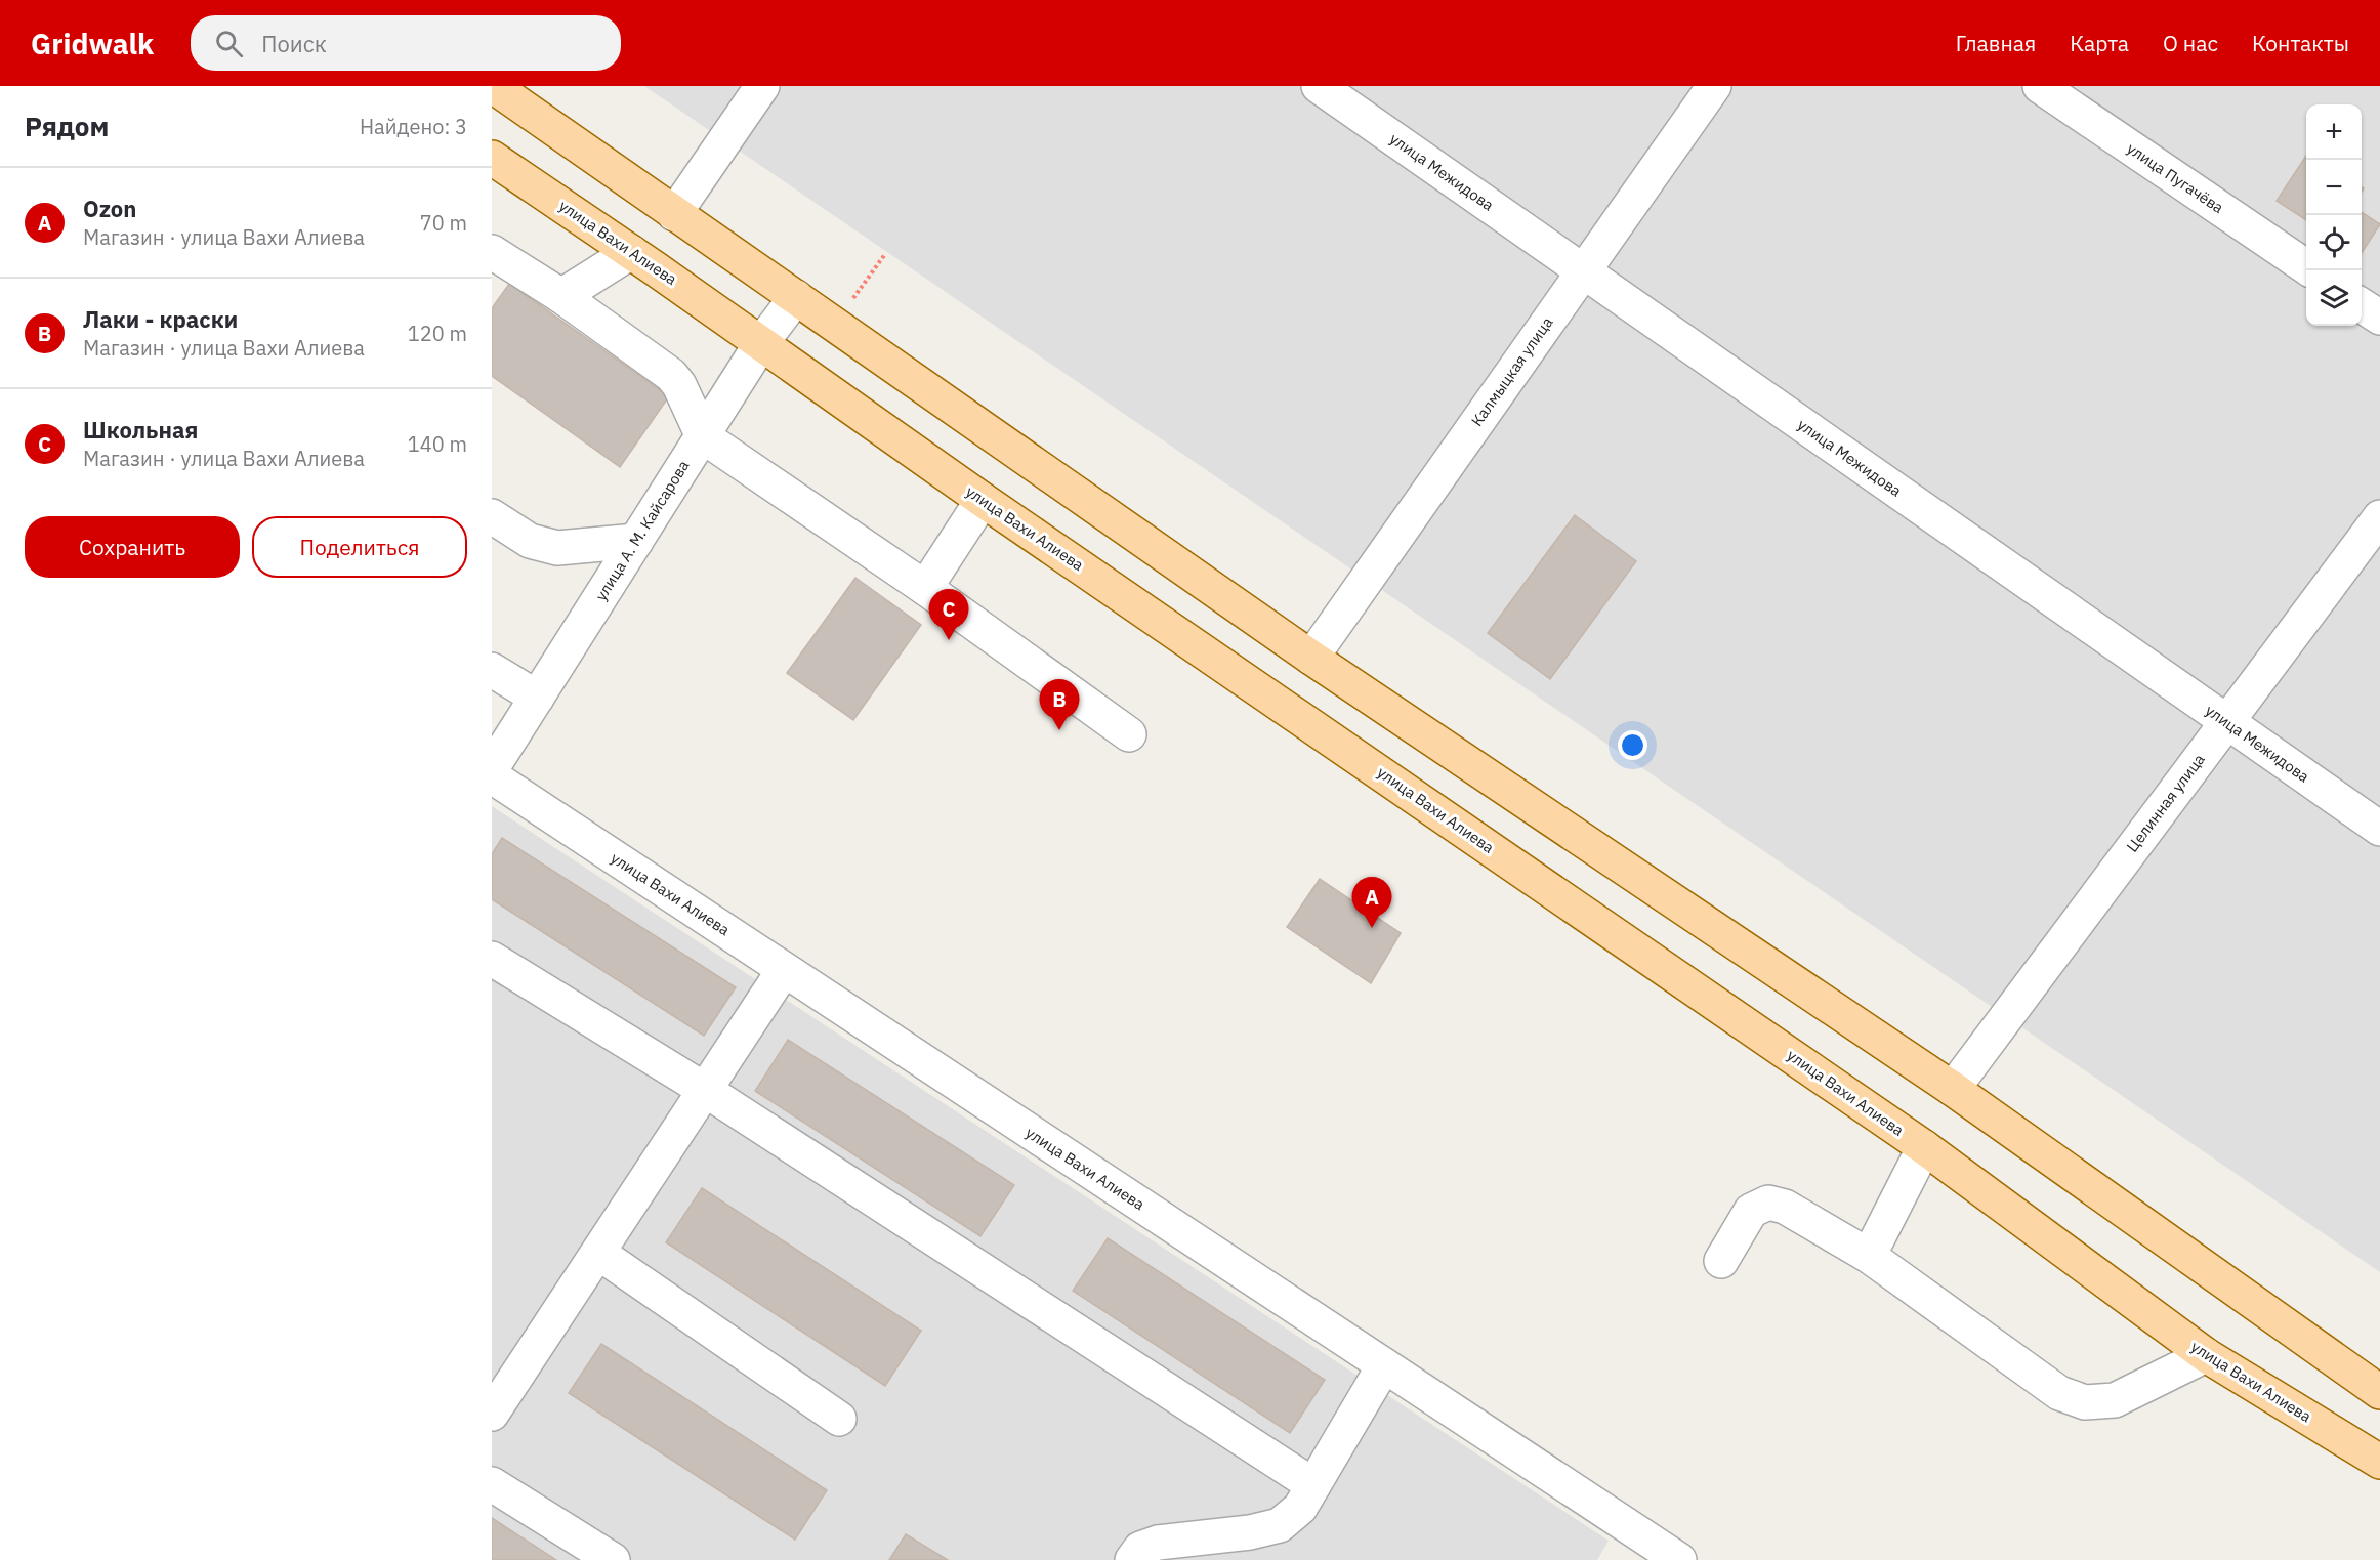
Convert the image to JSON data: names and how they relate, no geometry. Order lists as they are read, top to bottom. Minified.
{"streets":{"main road":["улица Вахи Алиева"],"street":["улица Межидова","улица Пугачёва","Калмыцкая улица","улица А. М. Кайсарова","Целинная улица"]},"crossings":[["улица Межидова","Калмыцкая улица"],["улица Межидова","Целинная улица"],["улица Вахи Алиева","улица А. М. Кайсарова"]],"page":{"header":"Gridwalk","search":"Поиск","nav":["Главная","Карта","О нас","Контакты"],"heading":["Рядом","Найдено: 3"],"map_buttons":["+","−"],"list":[{"mark":"A","name":"Ozon","note":"Магазин · улица Вахи Алиева","value":"70 m"},{"mark":"B","name":"Лаки - краски","note":"Магазин · улица Вахи Алиева","value":"120 m"},{"mark":"C","name":"Школьная","note":"Магазин · улица Вахи Алиева","value":"140 m"}],"buttons":["Сохранить","Поделиться"],"pins":["C","B","A"]}}
